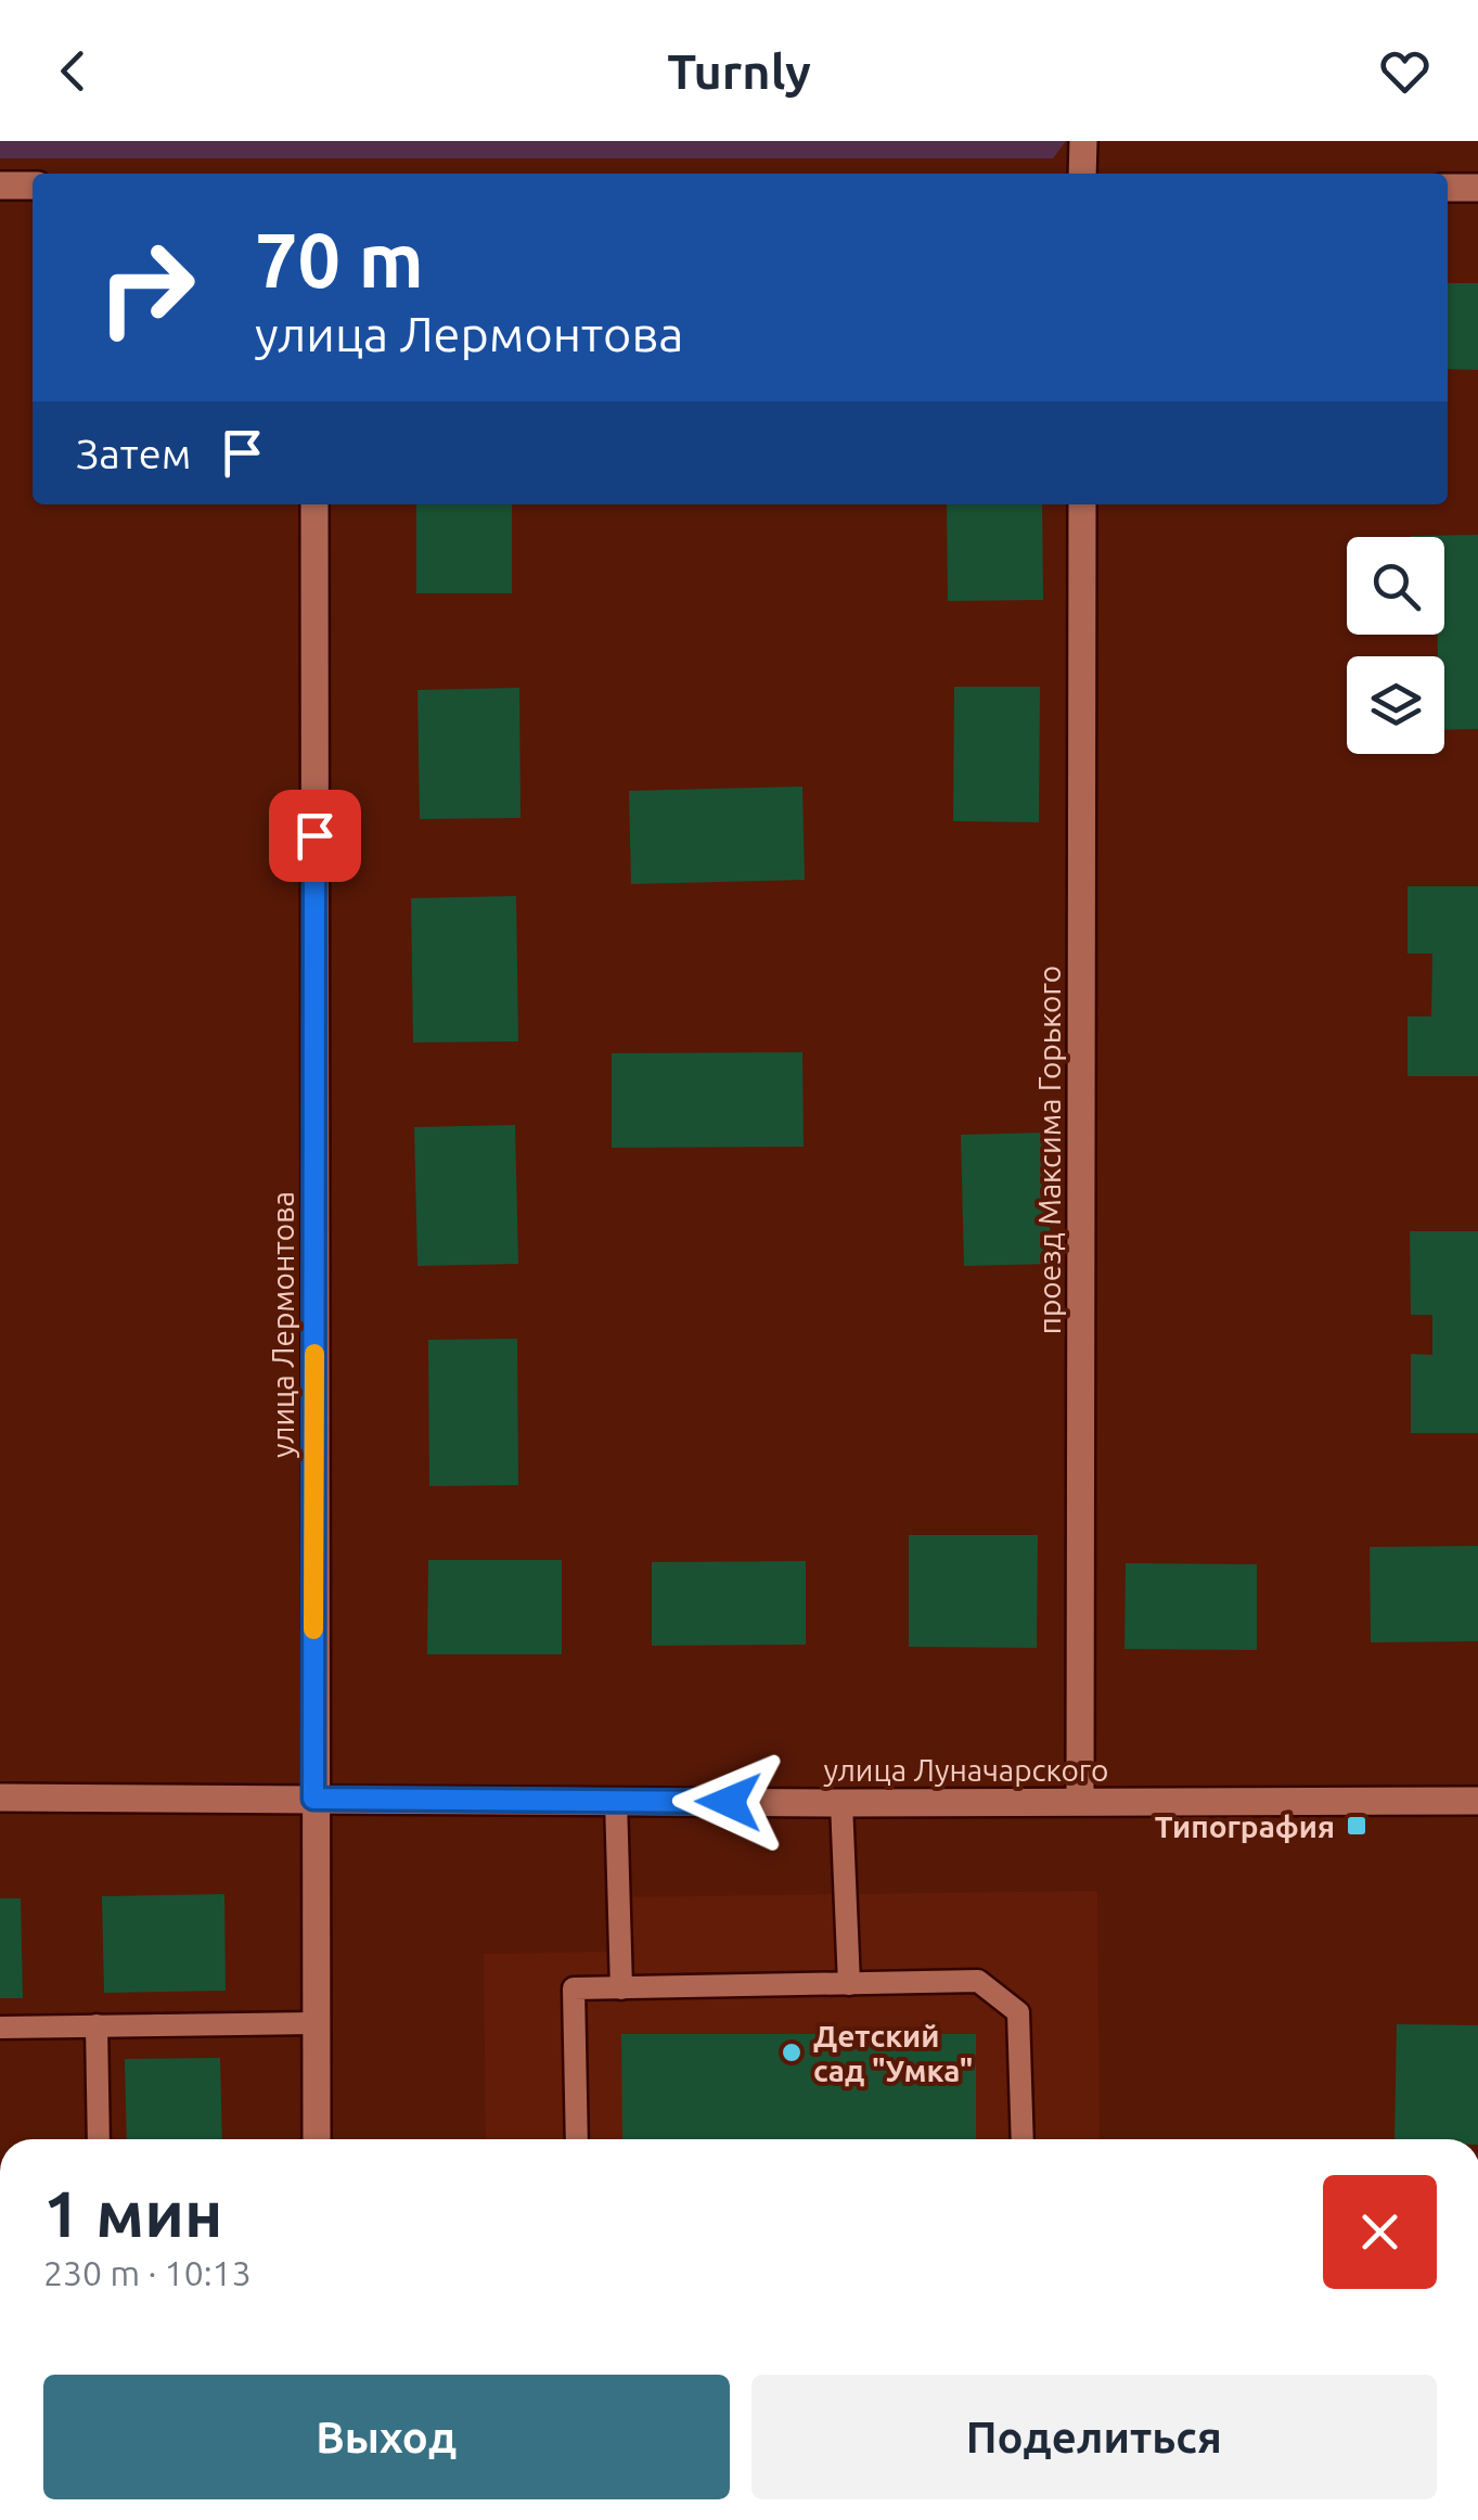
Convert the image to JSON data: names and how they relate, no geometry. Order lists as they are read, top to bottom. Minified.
{"streets":{"street":["проезд Максима Горького","улица Лермонтова","улица Луначарского"]},"crossings":[["проезд Максима Горького","улица Луначарского"],["улица Лермонтова","улица Луначарского"]],"places":{"transit":["Типография"],"other":["Детский сад \"Умка\""]},"page":{"header":"Turnly","turn":["70 m","улица Лермонтова"],"then":"Затем","heading":["1 мин","230 m · 10:13"],"buttons":["Выход","Поделиться"]}}
